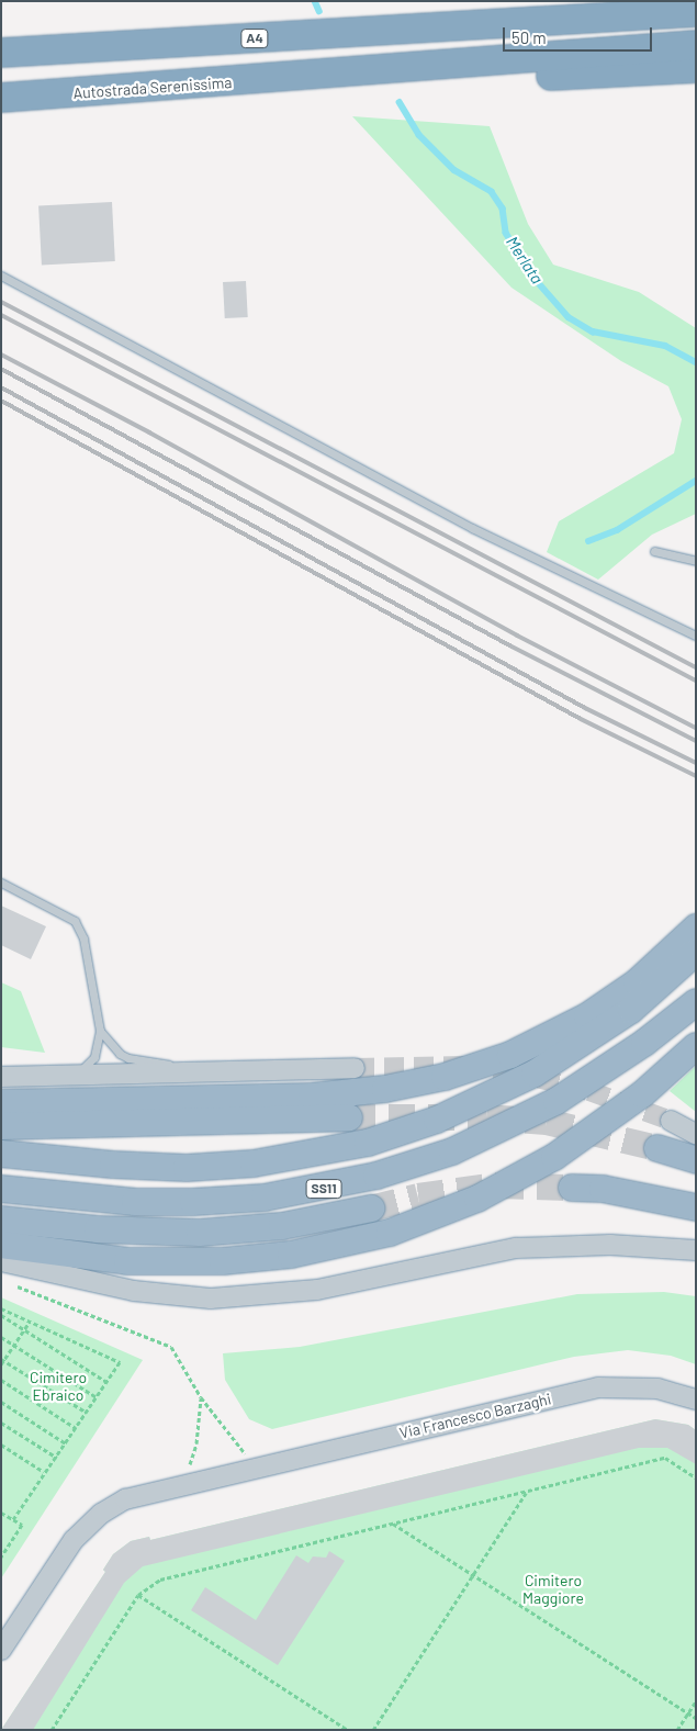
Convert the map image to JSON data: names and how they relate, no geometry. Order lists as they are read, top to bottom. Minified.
{"streets":{"highway":["A4","Autostrada Serenissima","SS11"],"street":["Via Francesco Barzaghi"]},"water":["Merlata"],"parks":["Cimitero Ebraico","Cimitero Maggiore"],"scale_bar":"50 m"}
